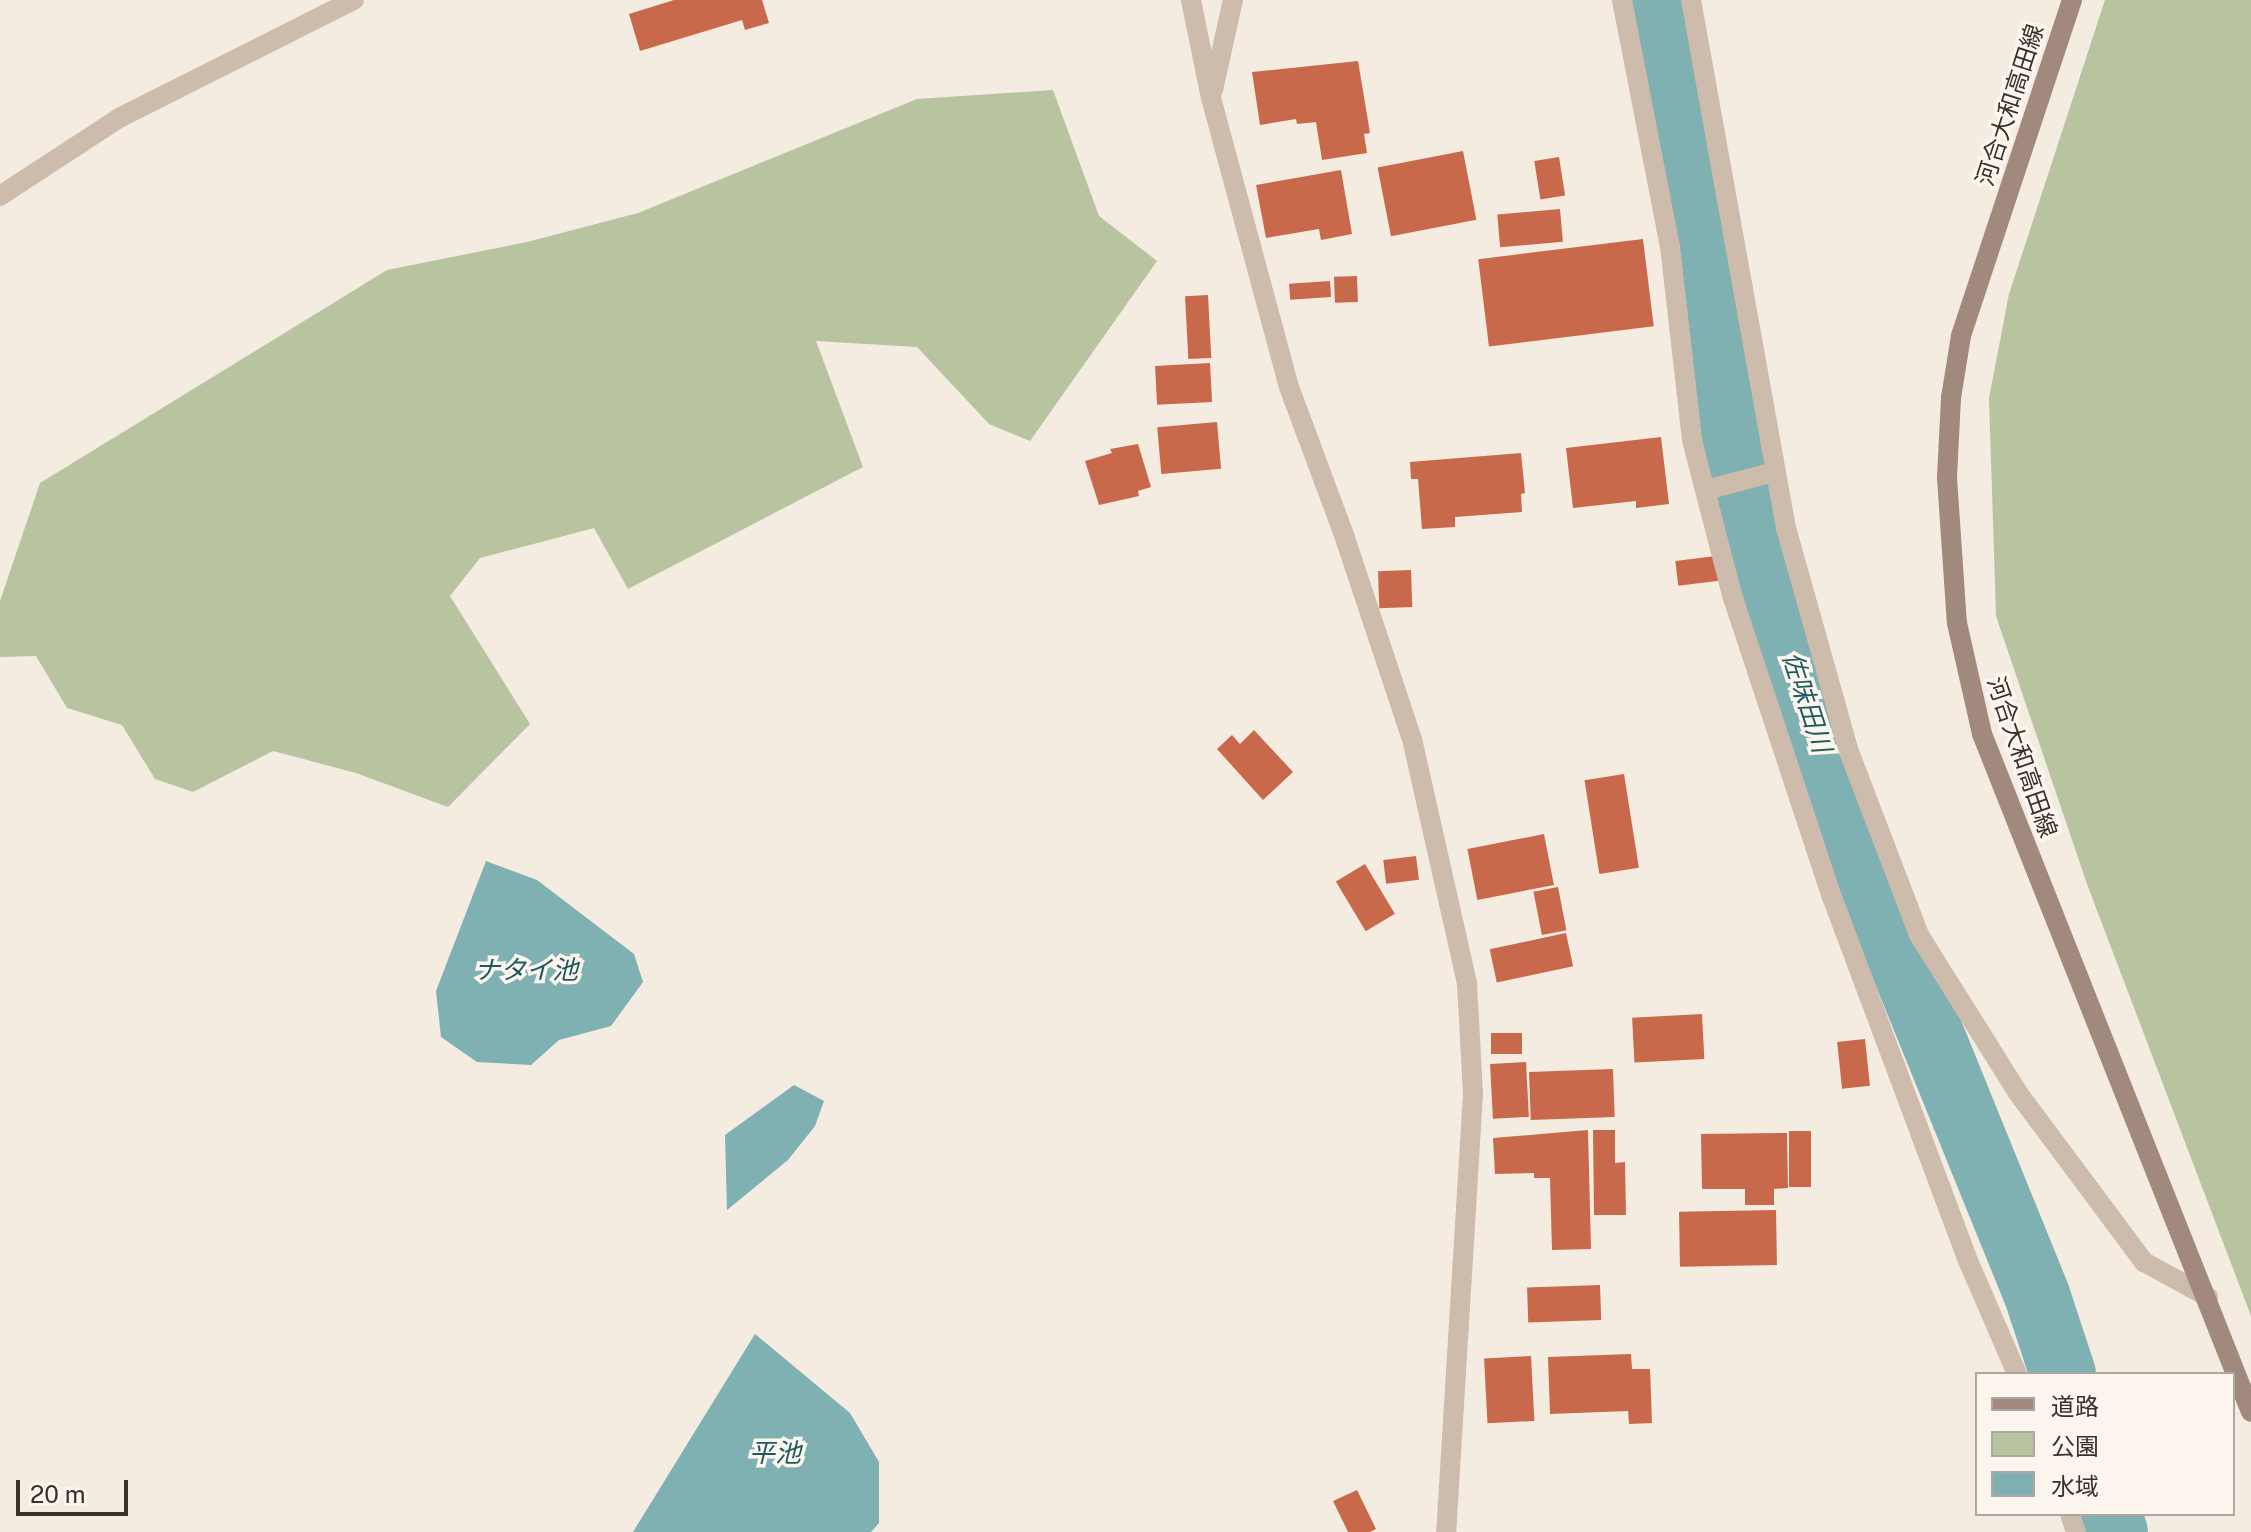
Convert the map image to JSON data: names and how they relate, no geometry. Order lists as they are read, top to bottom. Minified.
{"streets":{"main road":["河合大和高田線"]},"water":["佐味田川","ナタイ池","平池"],"legend":["道路","公園","水域"],"scale_bar":"20 m"}
